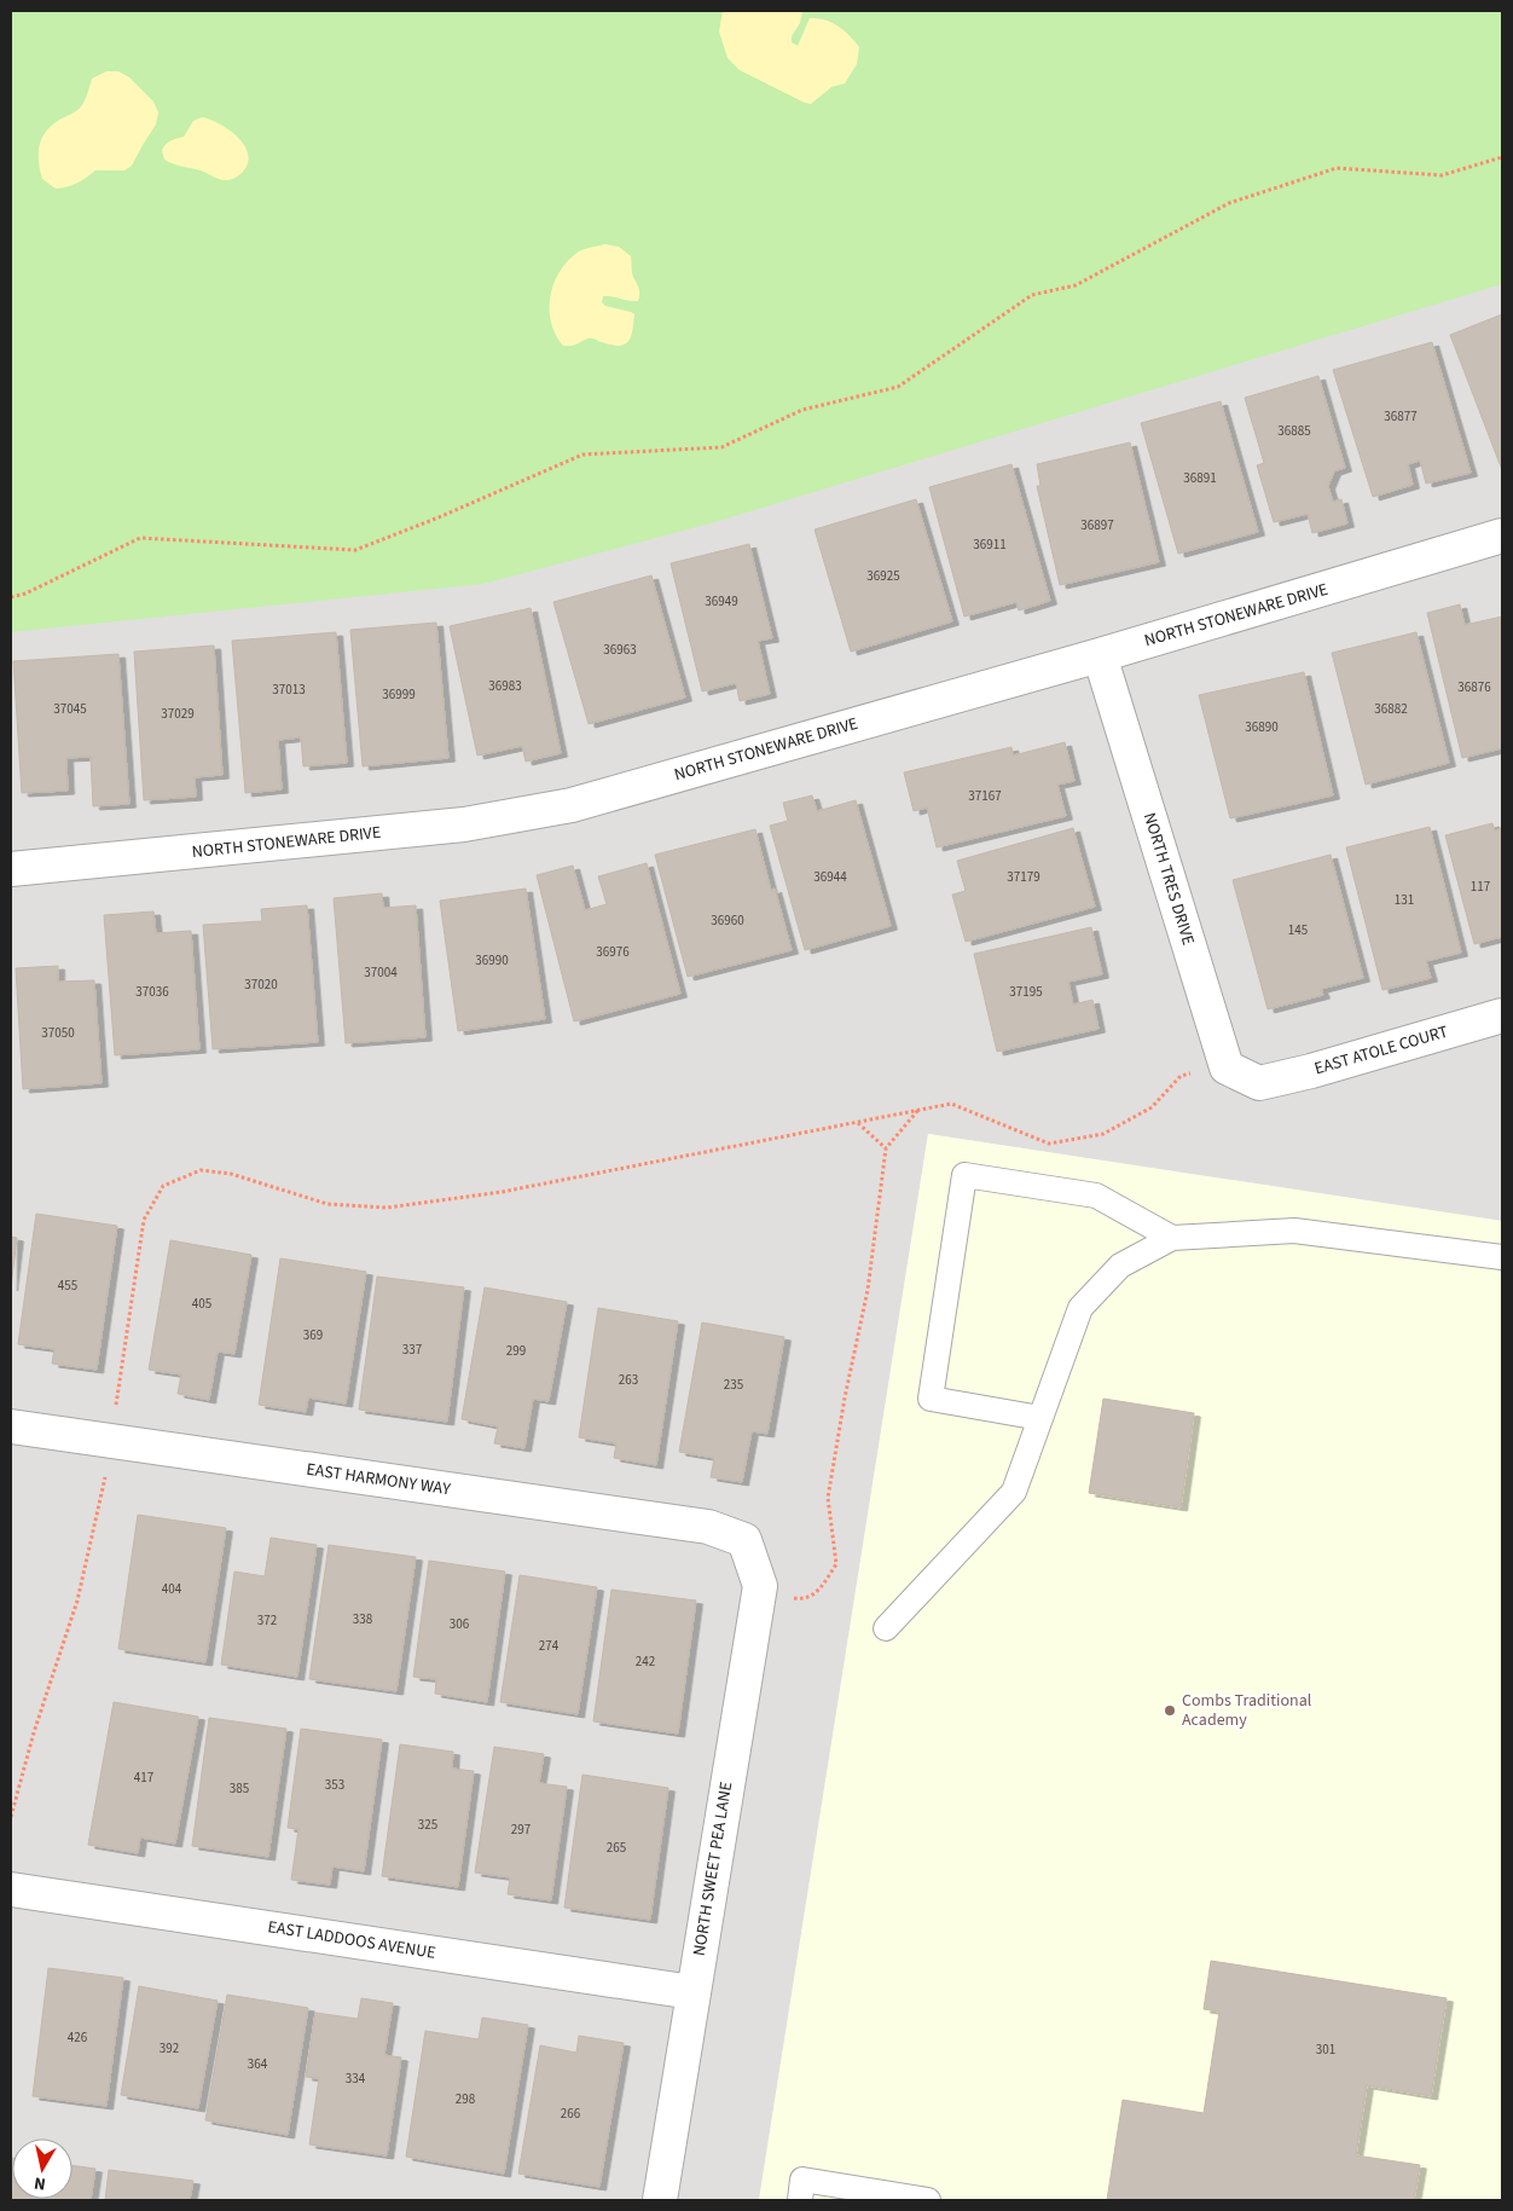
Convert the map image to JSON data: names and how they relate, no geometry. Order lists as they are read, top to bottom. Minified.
{"streets":{"street":["NORTH STONEWARE DRIVE","NORTH TRES DRIVE","EAST ATOLE COURT","EAST HARMONY WAY","NORTH SWEET PEA LANE","EAST LADDOOS AVENUE"]},"crossings":[["NORTH STONEWARE DRIVE","NORTH TRES DRIVE"],["NORTH TRES DRIVE","EAST ATOLE COURT"],["EAST HARMONY WAY","NORTH SWEET PEA LANE"],["NORTH SWEET PEA LANE","EAST LADDOOS AVENUE"]],"places":["Combs Traditional Academy"],"house_numbers":["36877","36885","36891","36897","36911","36925","36949","36963","36983","36876","37013","36999","37045","36882","37029","36890","37167","36944","37179","117","131","36960","145","36976","36990","37004","37020","37036","37195","37050","455","405","369","337","299","263","235","404","338","372","306","274","242","417","353","385","325","297","265","426","392","301","364","334","298","266"],"north":"bottom"}
